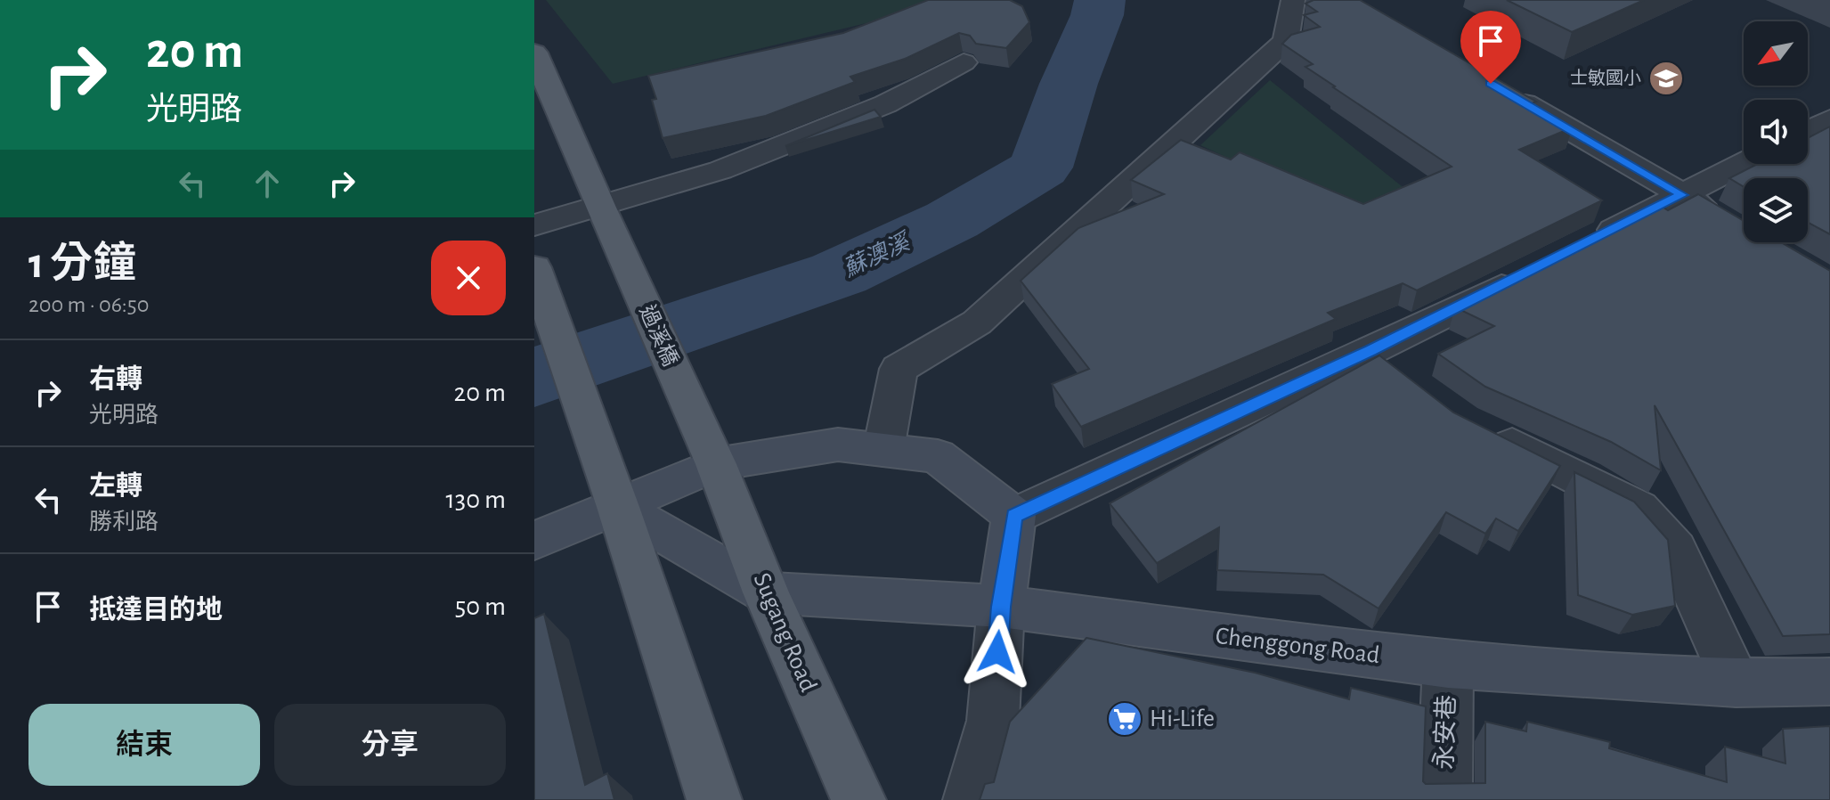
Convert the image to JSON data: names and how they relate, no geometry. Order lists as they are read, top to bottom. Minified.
{"streets":{"main road":["過溪橋","Sugang Road"],"street":["Chenggong Road","永安巷"]},"crossings":[["過溪橋","Sugang Road"],["Sugang Road","Chenggong Road"],["Chenggong Road","永安巷"]],"water":["蘇澳溪"],"places":{"school or university":["士敏國小"],"supermarket":["Hi-Life"]},"north":"bottom left","page":{"turn":["20 m","光明路"],"heading":["1 分鐘","200 m · 06:50"],"list":[{"name":"右轉","note":"光明路","value":"20 m"},{"name":"左轉","note":"勝利路","value":"130 m"},{"name":"抵達目的地","value":"50 m"}],"buttons":["結束","分享"]}}
